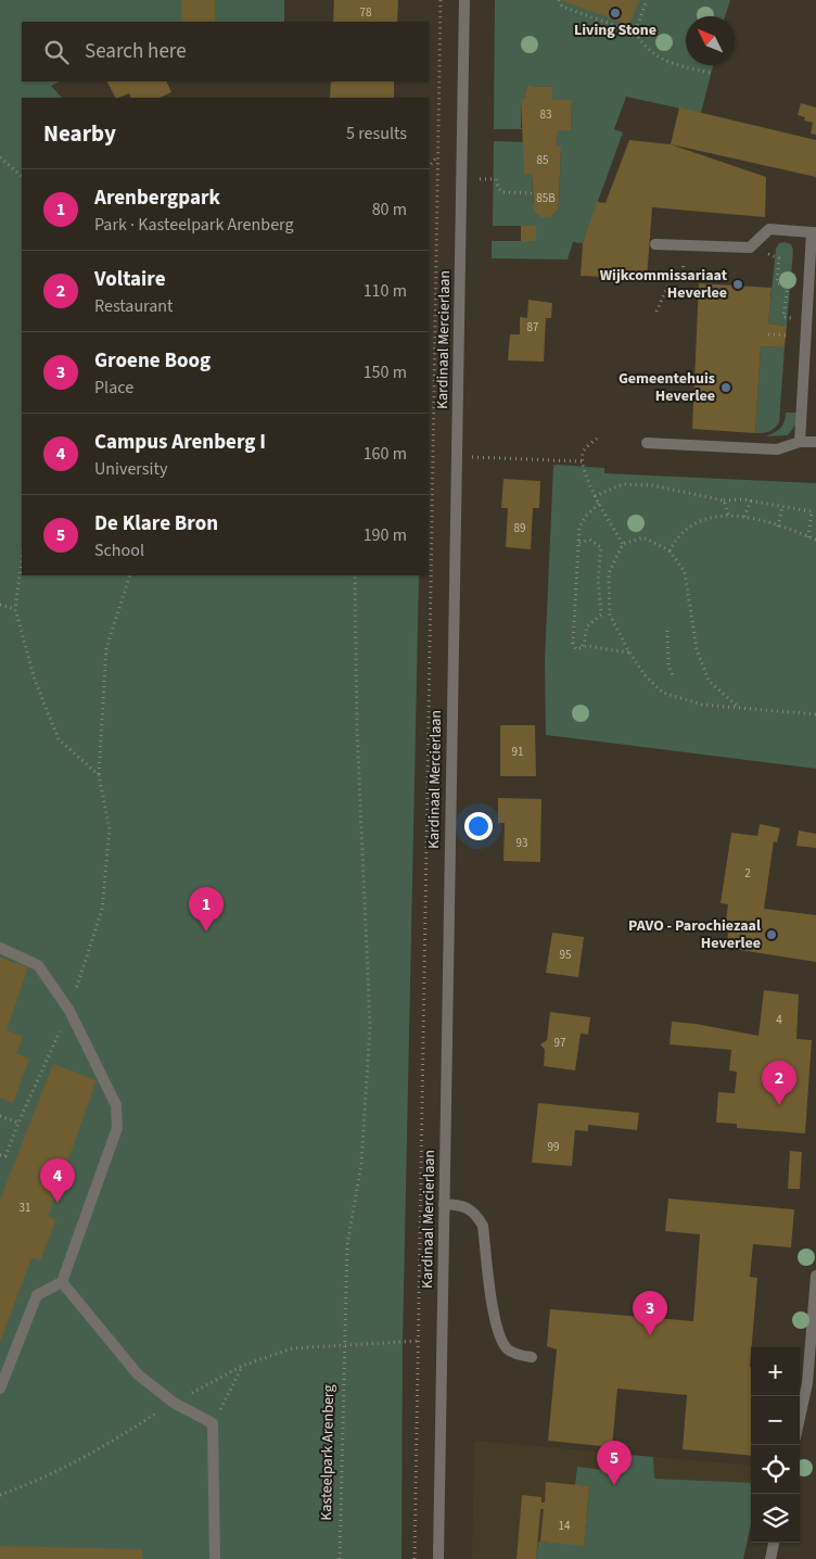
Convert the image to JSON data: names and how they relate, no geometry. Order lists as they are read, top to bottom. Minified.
{"streets":{"street":["Kardinaal Mercierlaan"],"path":["Kasteelpark Arenberg"]},"places":["Living Stone","Wijkcommissariaat Heverlee","Gemeentehuis Heverlee","PAVO - Parochiezaal Heverlee"],"house_numbers":["78","83","85","85B","87","89","91","93","2","95","4","97","99","31","14"],"north":"top left","page":{"search":"Search here","heading":["Nearby","5 results"],"list":[{"mark":"1","name":"Arenbergpark","note":"Park · Kasteelpark Arenberg","value":"80 m"},{"mark":"2","name":"Voltaire","note":"Restaurant","value":"110 m"},{"mark":"3","name":"Groene Boog","note":"Place","value":"150 m"},{"mark":"4","name":"Campus Arenberg I","note":"University","value":"160 m"},{"mark":"5","name":"De Klare Bron","note":"School","value":"190 m"}],"pins":["1","2","4","3","5"],"map_buttons":["+","−"]}}
